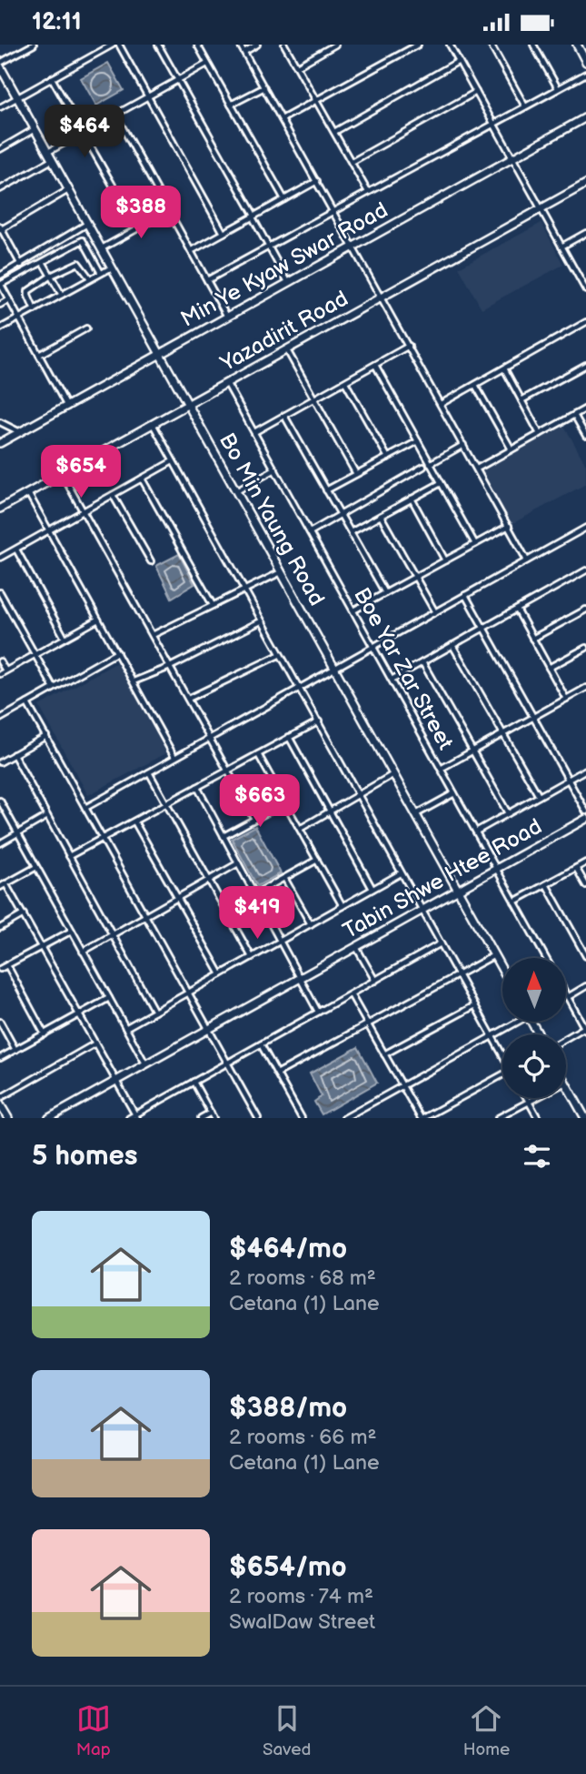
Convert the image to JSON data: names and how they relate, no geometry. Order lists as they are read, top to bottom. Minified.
{"streets":{"street":["Min Ye Kyaw Swar Road","Yazadirit Road","Bo Min Yaung Road","Boe Yar Zar Street","Tabin Shwe Htee Road"]},"crossings":[["Min Ye Kyaw Swar Road","Bo Min Yaung Road"],["Yazadirit Road","Bo Min Yaung Road"],["Yazadirit Road","Boe Yar Zar Street"],["Bo Min Yaung Road","Tabin Shwe Htee Road"],["Boe Yar Zar Street","Tabin Shwe Htee Road"]],"north":"top","page":{"status":"12:11","price":["$464","$388","$654","$663","$419"],"heading":"5 homes","list":[{"name":"$464/mo","note":"2 rooms · 68 m² · Cetana (1) Lane"},{"name":"$388/mo","note":"2 rooms · 66 m² · Cetana (1) Lane"},{"name":"$654/mo","note":"2 rooms · 74 m² · SwalDaw Street"}],"tabs":["Map","Saved","Home"]}}
